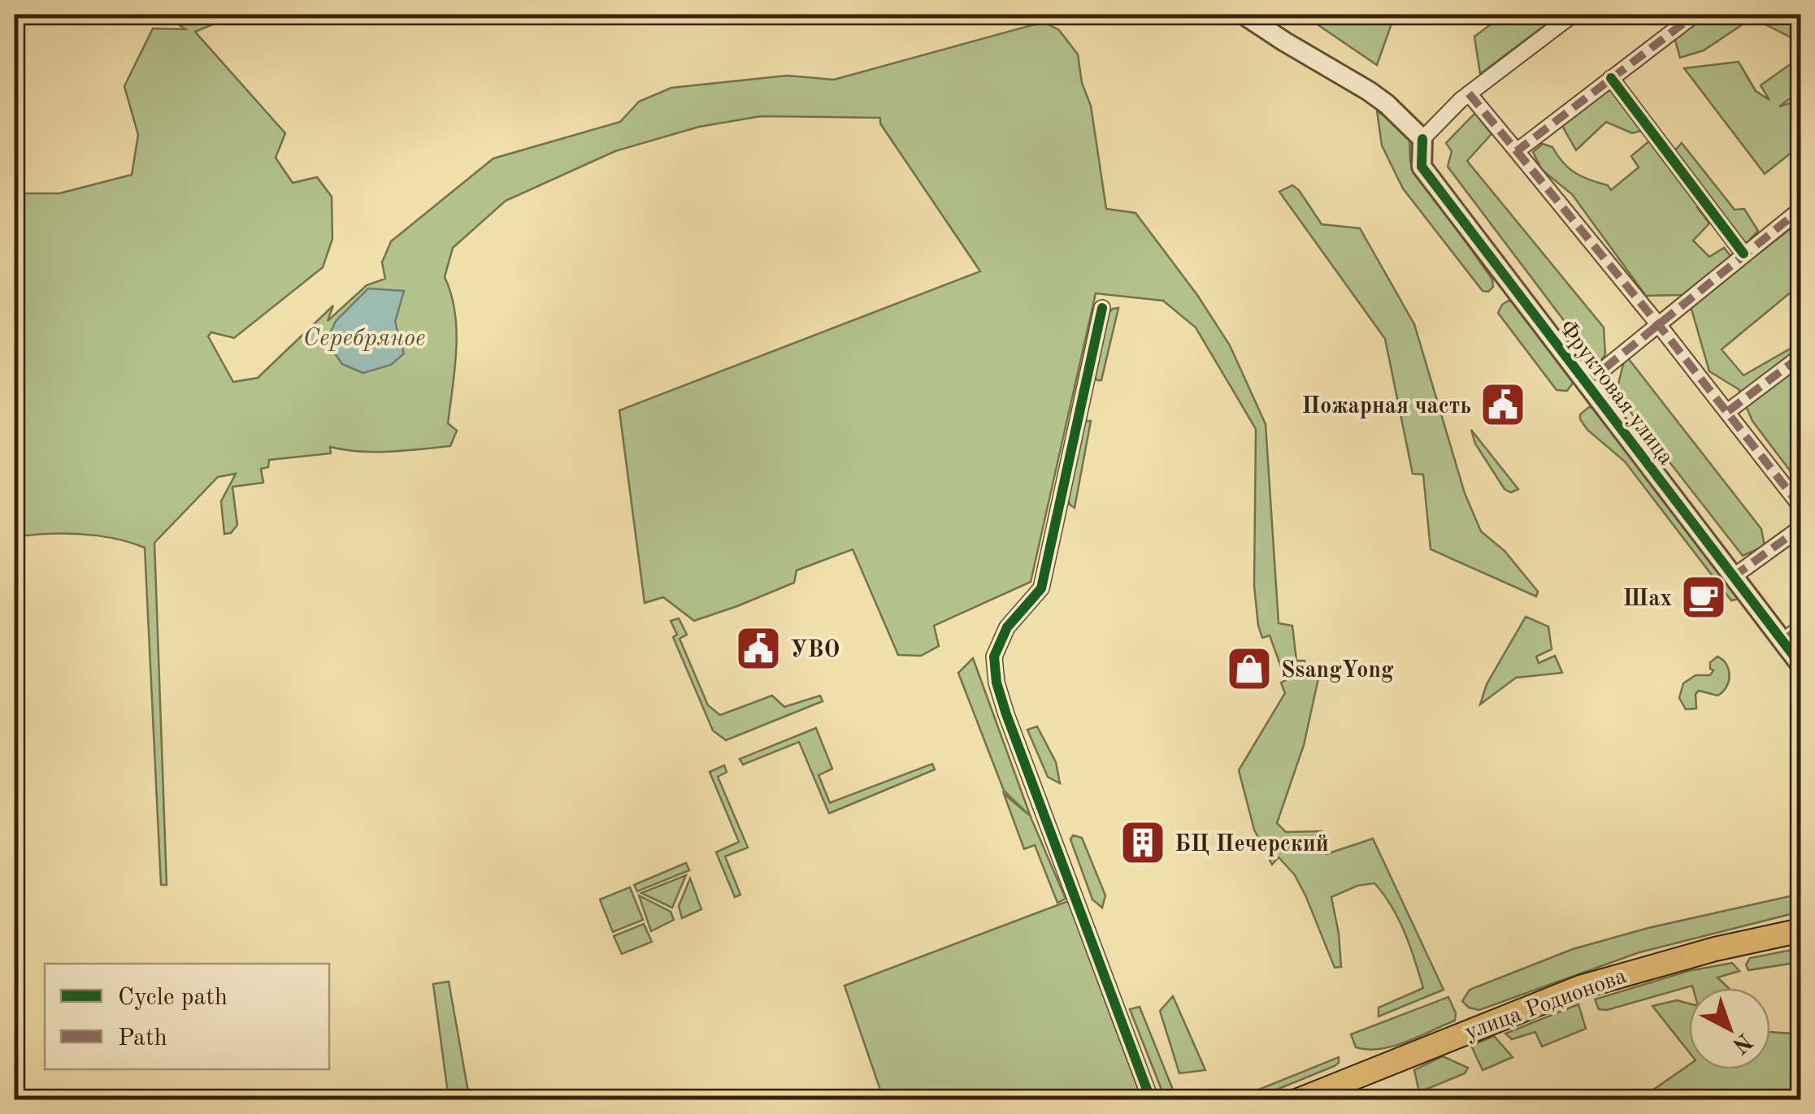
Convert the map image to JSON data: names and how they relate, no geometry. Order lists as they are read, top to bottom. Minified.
{"streets":{"main road":["улица Родионова"],"street":["Фруктовая улица"]},"water":["Серебряное"],"places":{"public building":["Пожарная часть","УВО"],"cafe":["Шах"],"shop":["SsangYong"],"building":["БЦ Печерский"]},"legend":["Cycle path","Path"],"north":"bottom right"}
